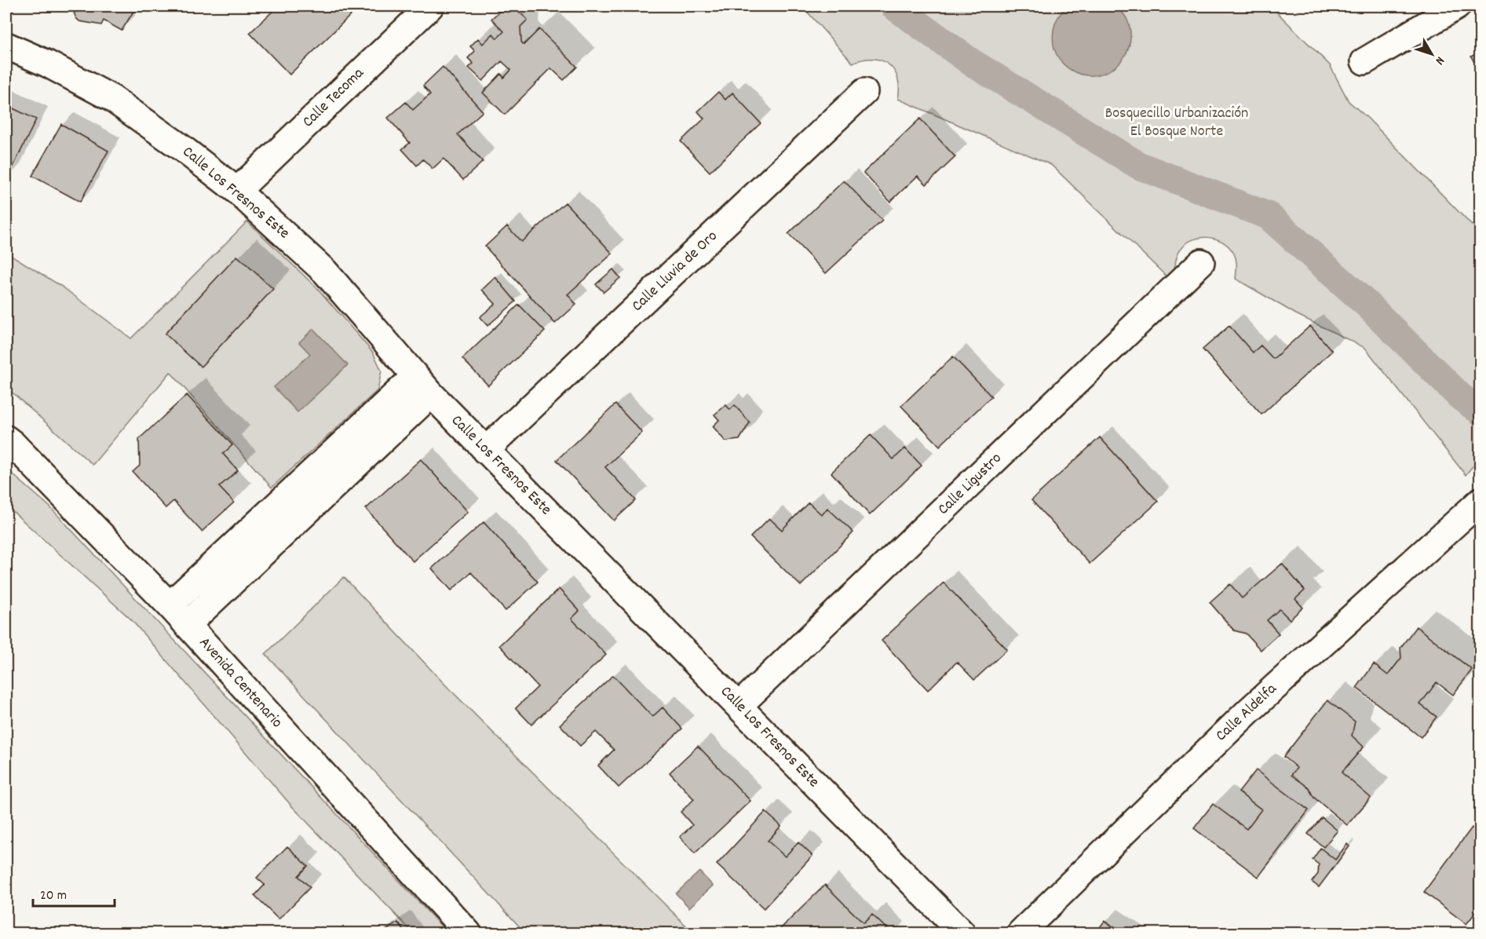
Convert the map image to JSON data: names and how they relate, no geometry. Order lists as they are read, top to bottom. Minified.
{"streets":{"street":["Calle Tecoma","Calle Los Fresnos Este","Calle Lluvia de Oro","Calle Ligustro","Avenida Centenario","Calle Aldelfa"]},"crossings":[["Calle Tecoma","Calle Los Fresnos Este"],["Calle Los Fresnos Este","Calle Lluvia de Oro"],["Calle Los Fresnos Este","Calle Ligustro"]],"parks":["Bosquecillo Urbanización El Bosque Norte"],"scale_bar":"20 m","north":"bottom right"}
